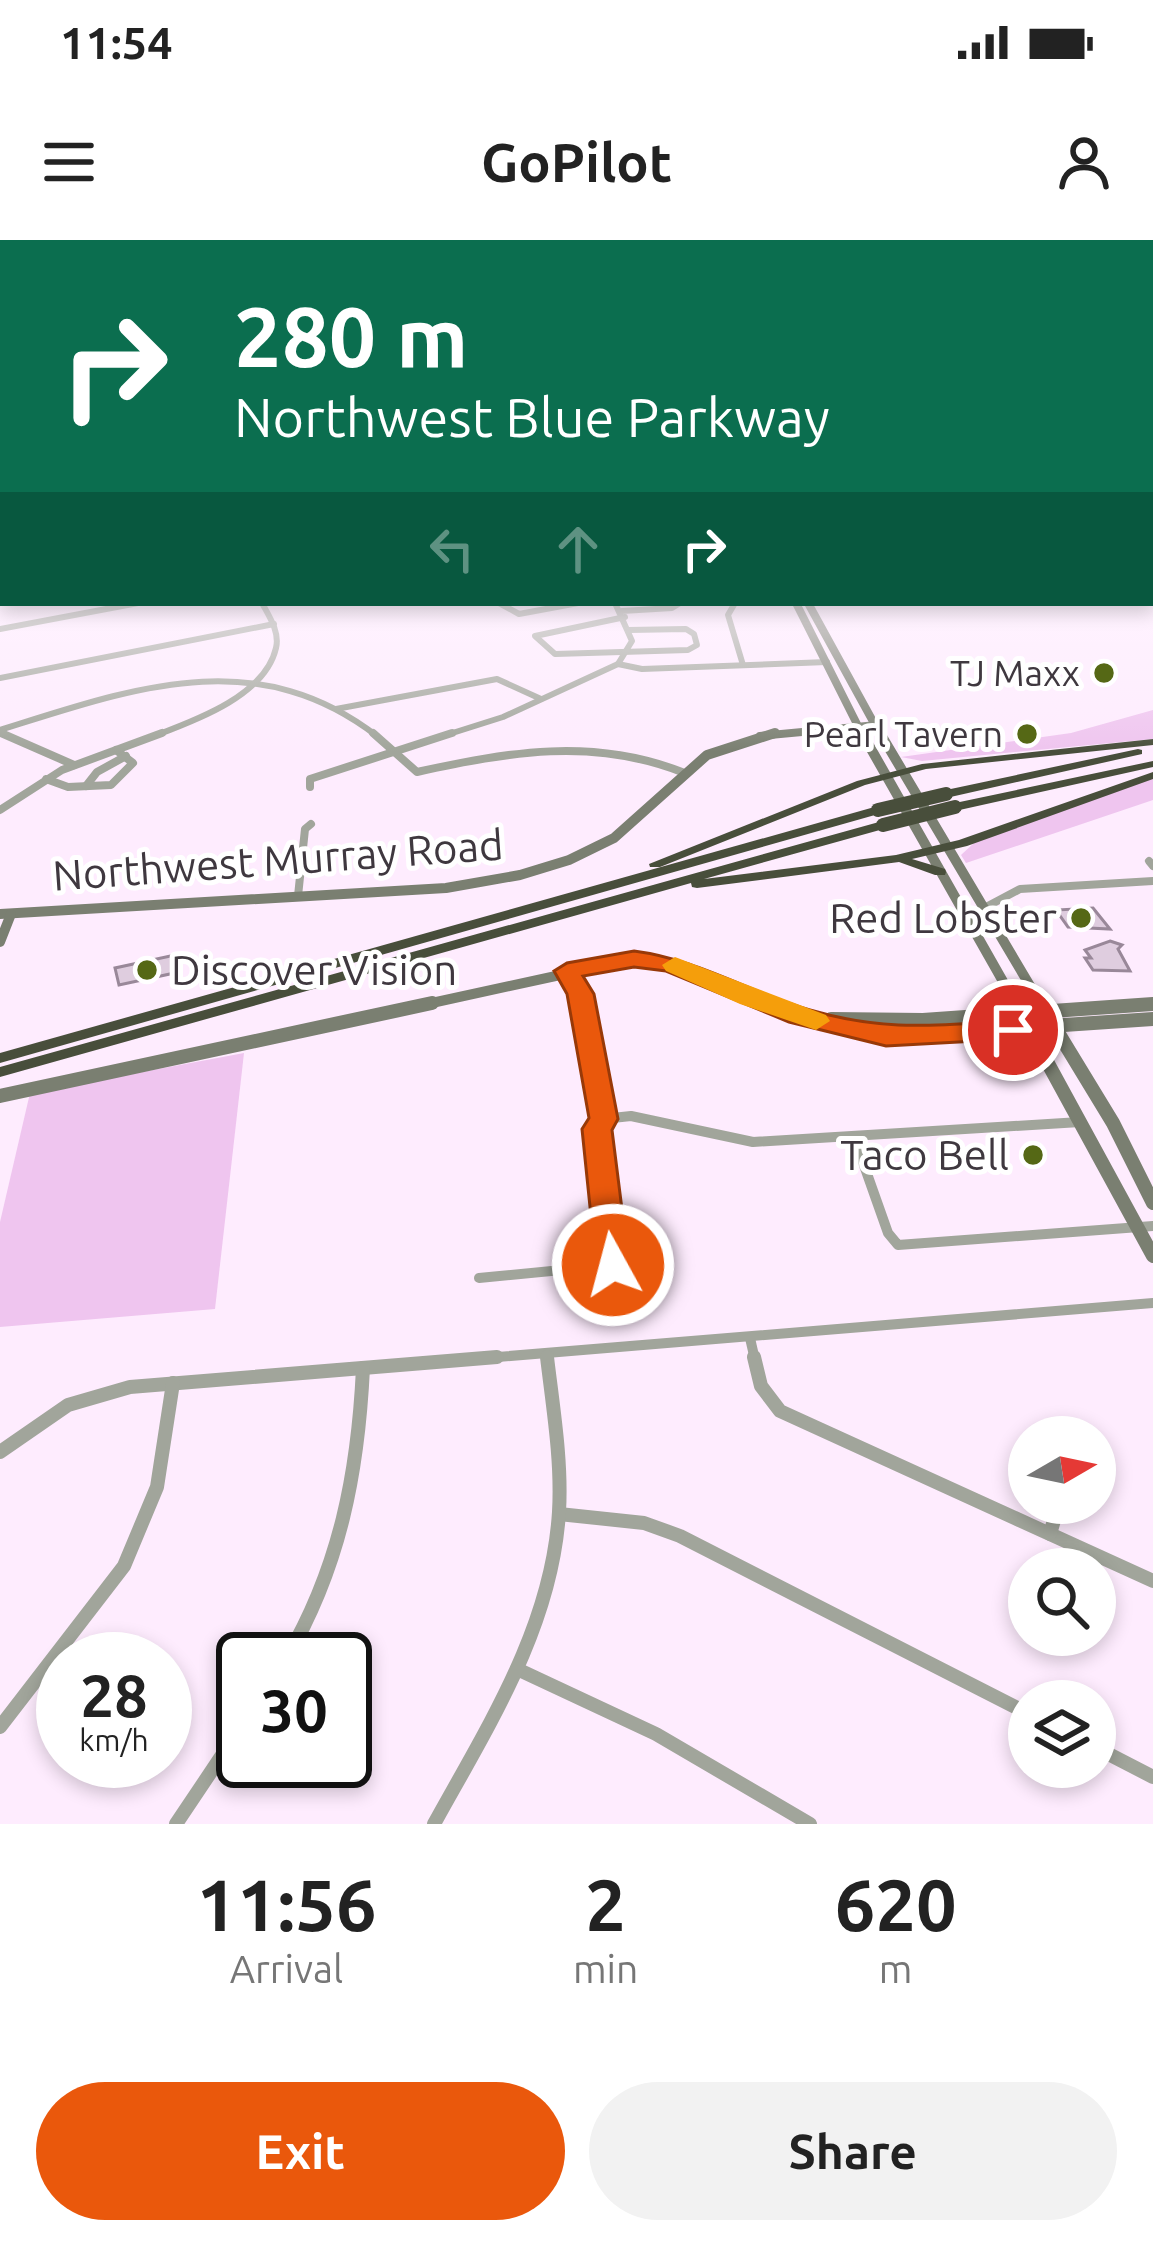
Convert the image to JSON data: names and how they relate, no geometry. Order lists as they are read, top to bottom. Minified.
{"streets":{"street":["Northwest Murray Road"]},"places":["TJ Maxx","Pearl Tavern","Red Lobster","Discover Vision","Taco Bell"],"north":"right","page":{"status":"11:54","header":"GoPilot","turn":["280 m","Northwest Blue Parkway"],"speed":"28 km/h","limit":"30","eta":["11:56","Arrival","2","min","620","m"],"buttons":["Exit","Share"]}}
